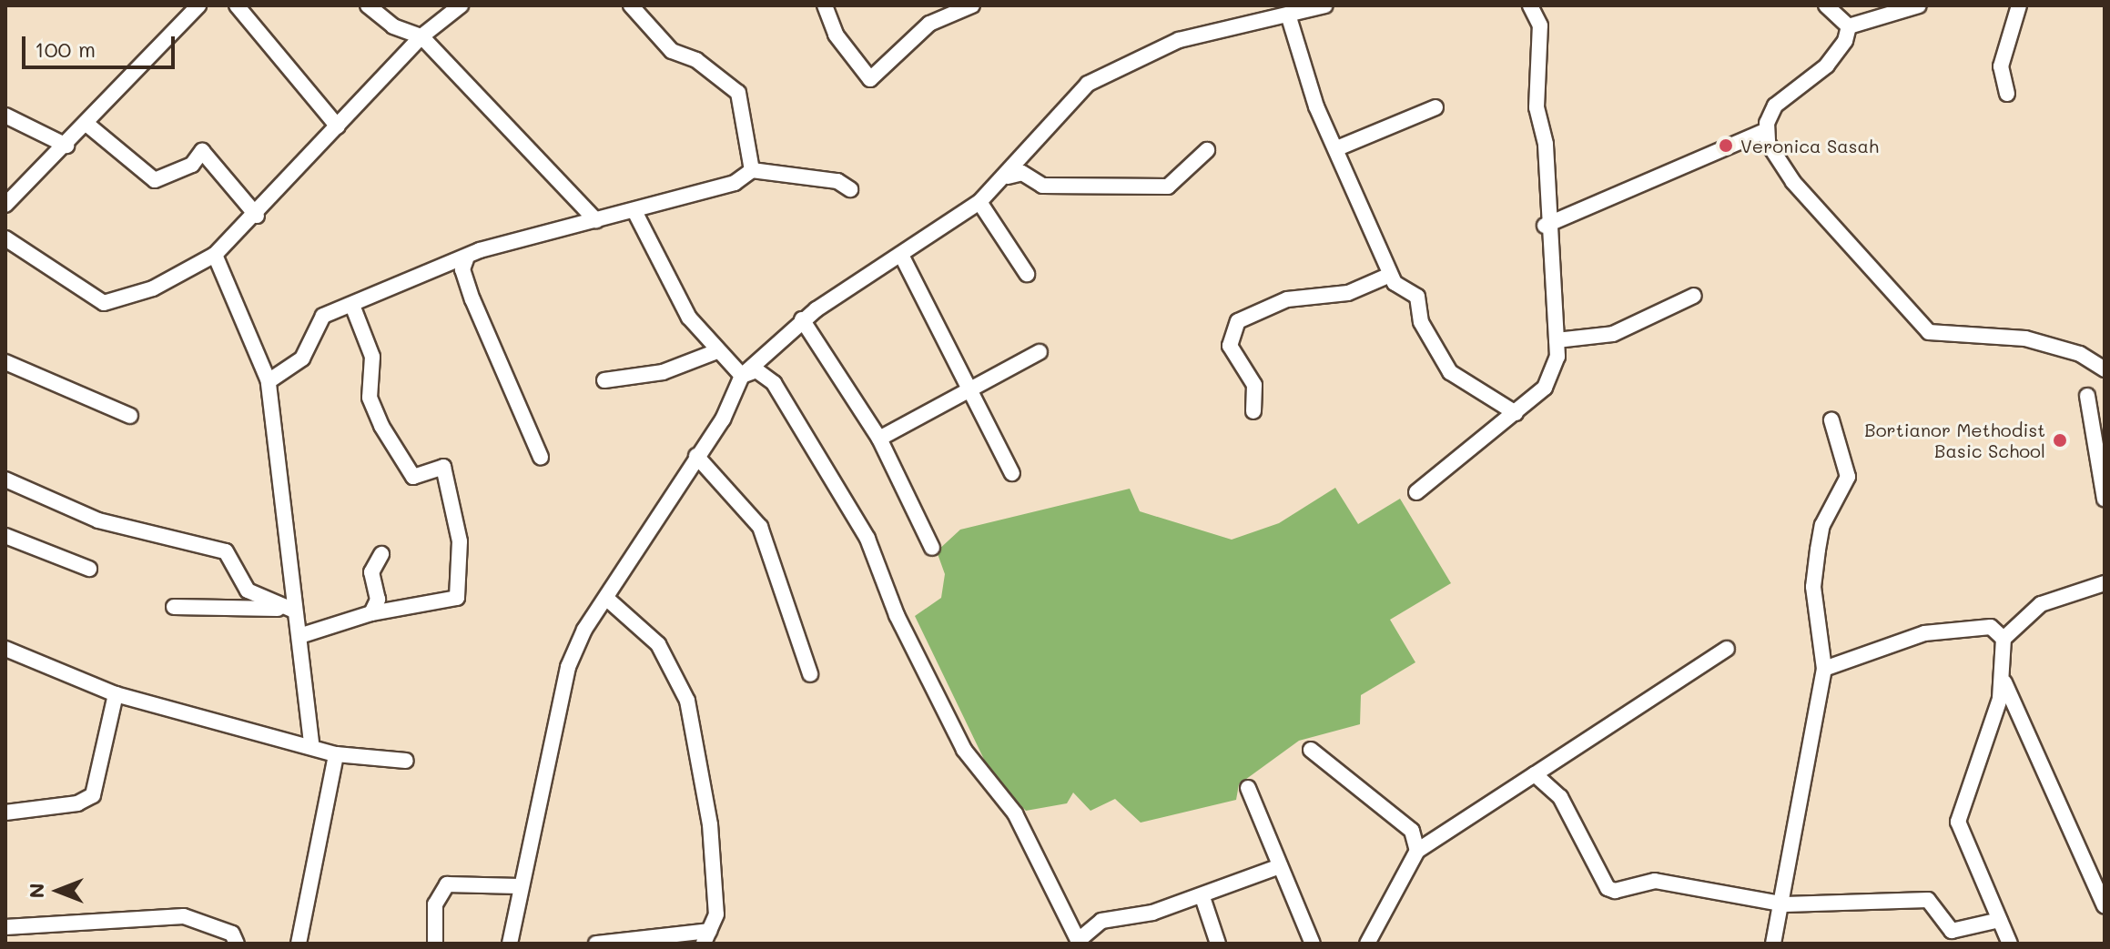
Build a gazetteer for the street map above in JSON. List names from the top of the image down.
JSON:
{
  "places": ["Veronica Sasah", "Bortianor Methodist Basic School"],
  "scale_bar": "100 m",
  "north": "left"
}
